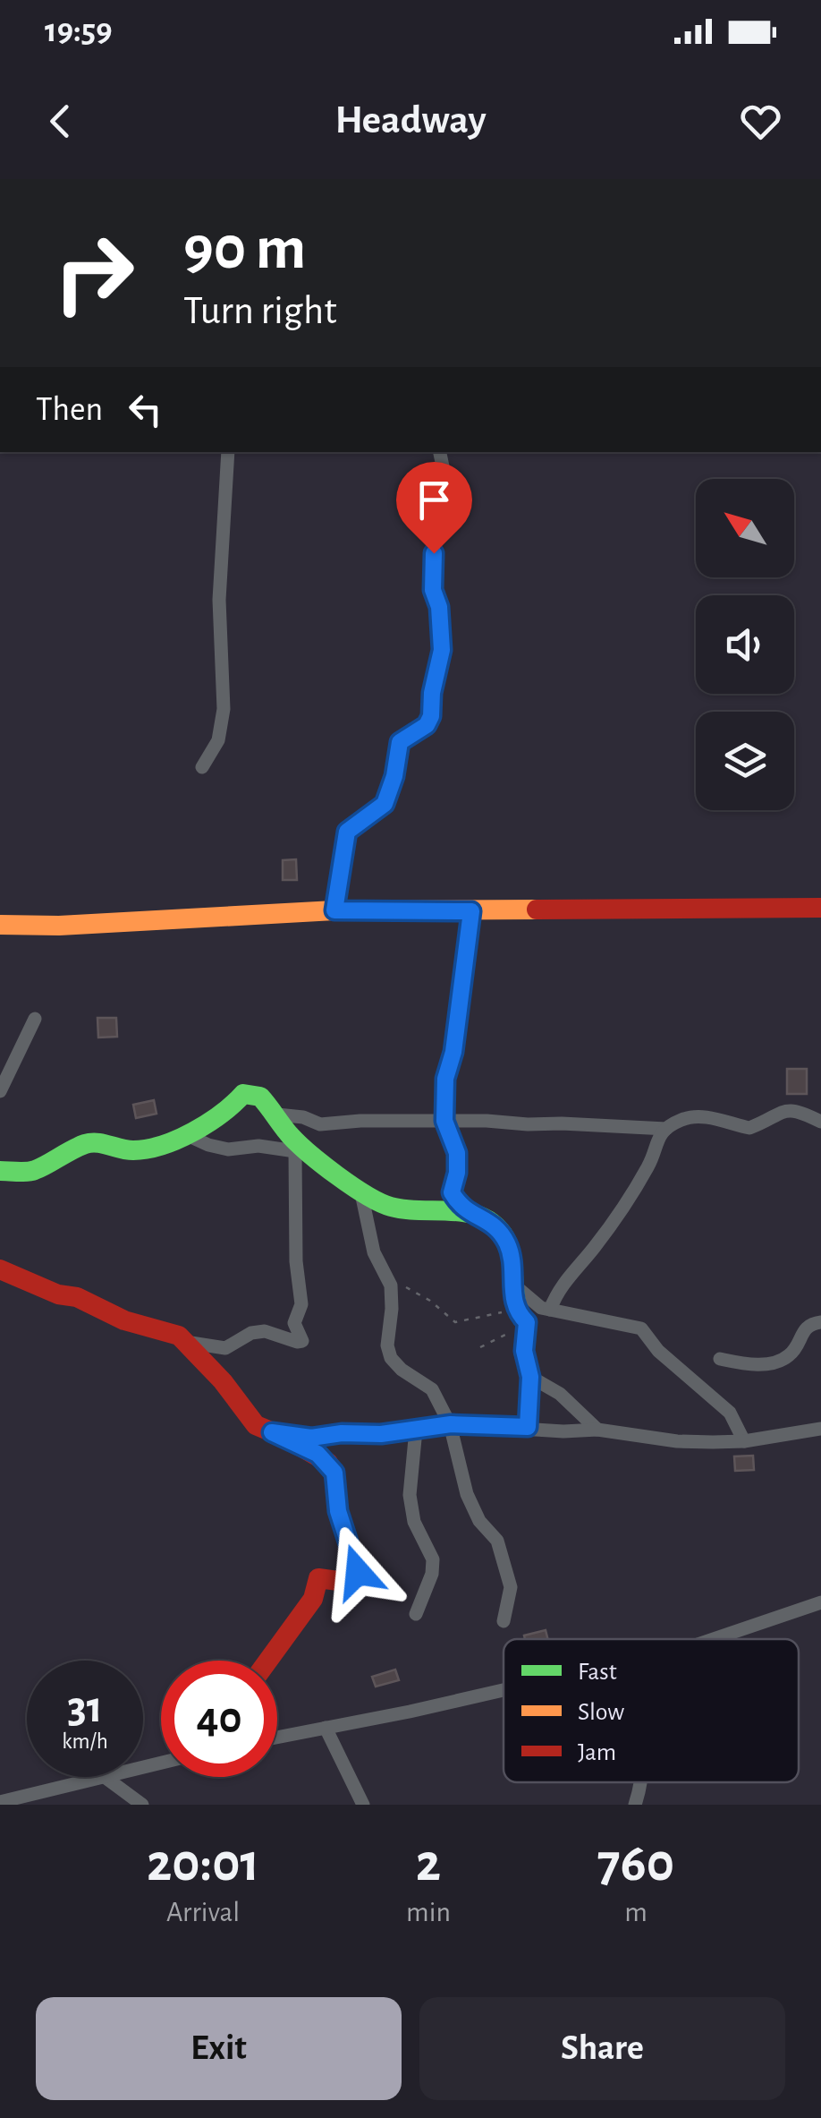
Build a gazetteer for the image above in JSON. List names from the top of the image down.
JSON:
{
  "legend": ["Fast", "Slow", "Jam"],
  "north": "top left",
  "page": {
    "status": "19:59",
    "header": "Headway",
    "turn": ["90 m", "Turn right"],
    "then": "Then",
    "speed": "31 km/h",
    "limit": "40",
    "eta": [
      "20:01",
      "Arrival",
      "2",
      "min",
      "760",
      "m"
    ],
    "buttons": ["Exit", "Share"]
  }
}
